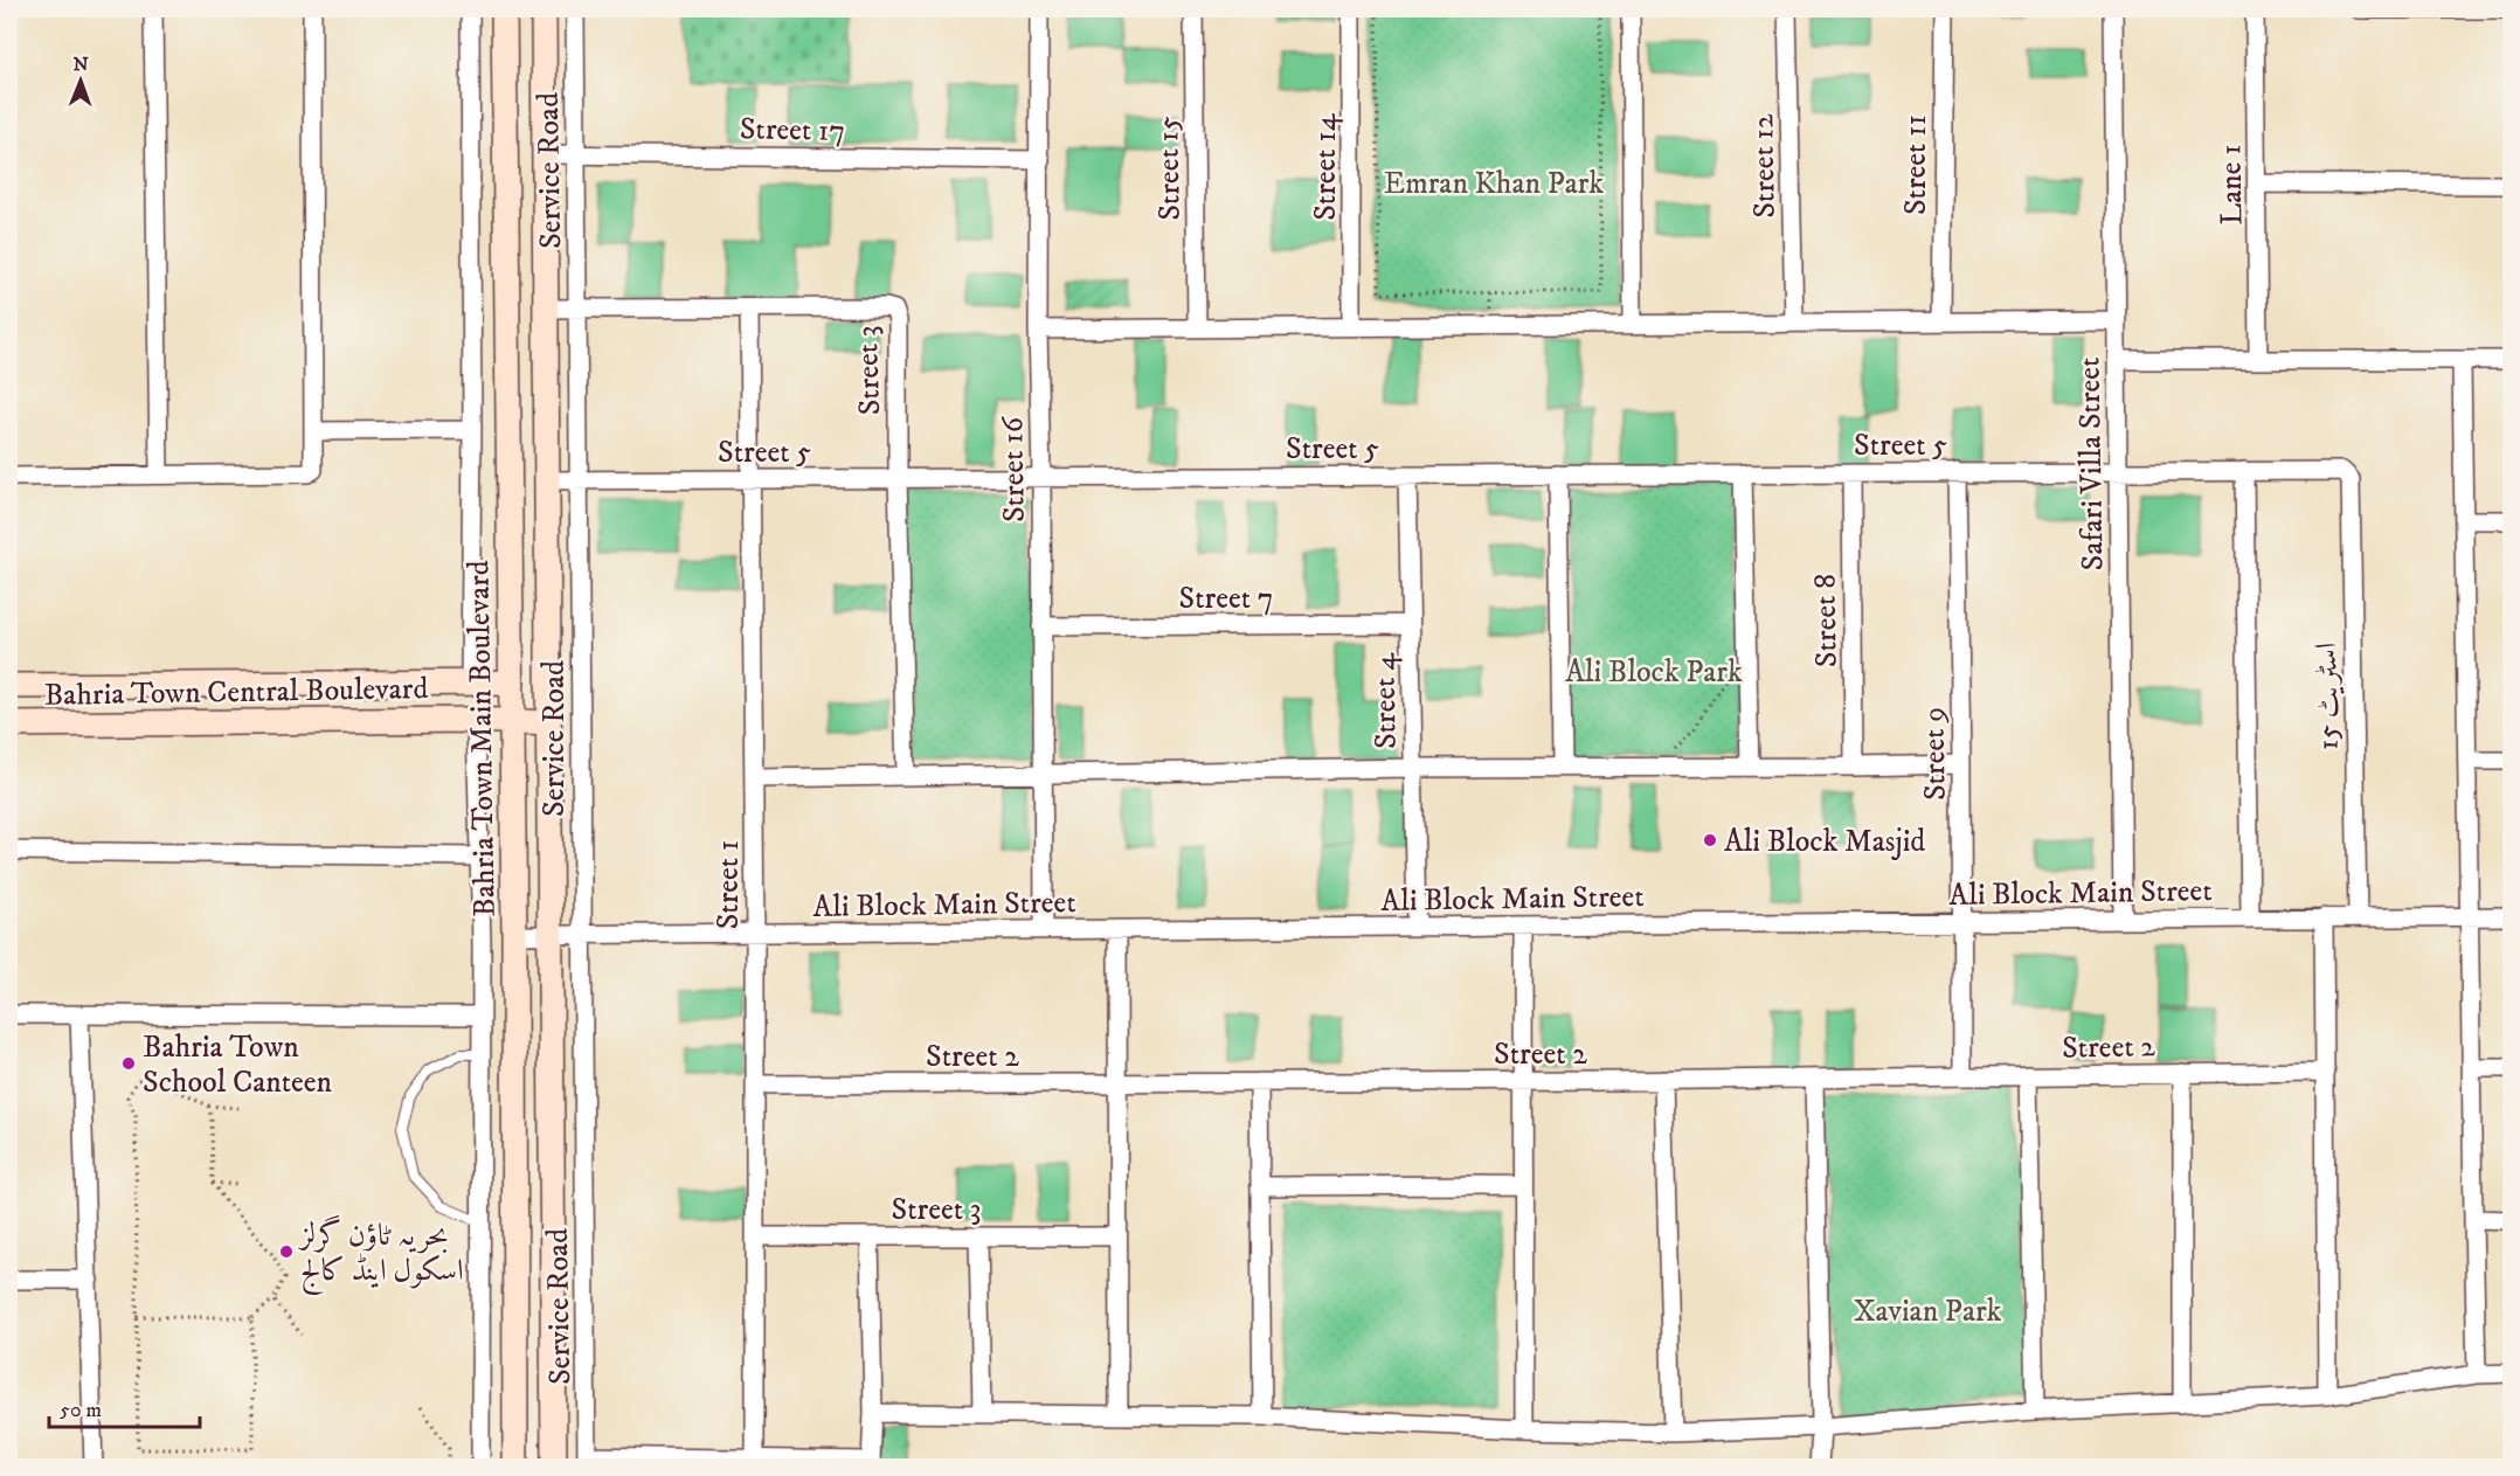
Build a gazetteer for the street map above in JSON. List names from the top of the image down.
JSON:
{
  "streets": {
    "main road": ["Bahria Town Central Boulevard", "Bahria Town Main Boulevard"],
    "street": [
      "Street 17",
      "Street 11",
      "Street 12",
      "Street 14",
      "Street 15",
      "Service Road",
      "Lane 1",
      "Street 3",
      "Street 5",
      "Safari Villa Street",
      "Street 16",
      "Street 7",
      "Street 8",
      "اسٹریٹ 15",
      "Street 4",
      "Street 9",
      "Street 1",
      "Ali Block Main Street",
      "Street 2"
    ]
  },
  "crossings": [
    ["Street 17", "Service Road"],
    ["Street 17", "Street 16"],
    ["Service Road", "Street 3"],
    ["Service Road", "Street 5"],
    ["Service Road", "Ali Block Main Street"],
    ["Street 3", "Street 5"],
    ["Street 3", "Street 1"],
    ["Street 5", "Safari Villa Street"],
    ["Street 5", "Street 16"],
    ["Street 5", "Street 8"],
    ["Street 5", "اسٹریٹ 15"],
    ["Street 5", "Street 4"],
    ["Street 5", "Street 9"],
    ["Street 5", "Street 1"],
    ["Safari Villa Street", "Ali Block Main Street"],
    ["Street 16", "Street 7"],
    ["Street 16", "Ali Block Main Street"],
    ["Street 7", "Street 4"],
    ["Bahria Town Central Boulevard", "Bahria Town Main Boulevard"],
    ["اسٹریٹ 15", "Ali Block Main Street"],
    ["Street 4", "Ali Block Main Street"],
    ["Bahria Town Main Boulevard", "Ali Block Main Street"],
    ["Street 9", "Ali Block Main Street"],
    ["Street 9", "Street 2"],
    ["Street 1", "Ali Block Main Street"],
    ["Street 1", "Street 2"]
  ],
  "parks": ["Emran Khan Park", "Ali Block Park", "Xavian Park"],
  "places": ["Ali Block Masjid", "Bahria Town School Canteen", "بحریہ ٹاؤن گرلز اسکول اینڈ کالج"],
  "scale_bar": "50 m",
  "north": "top"
}
